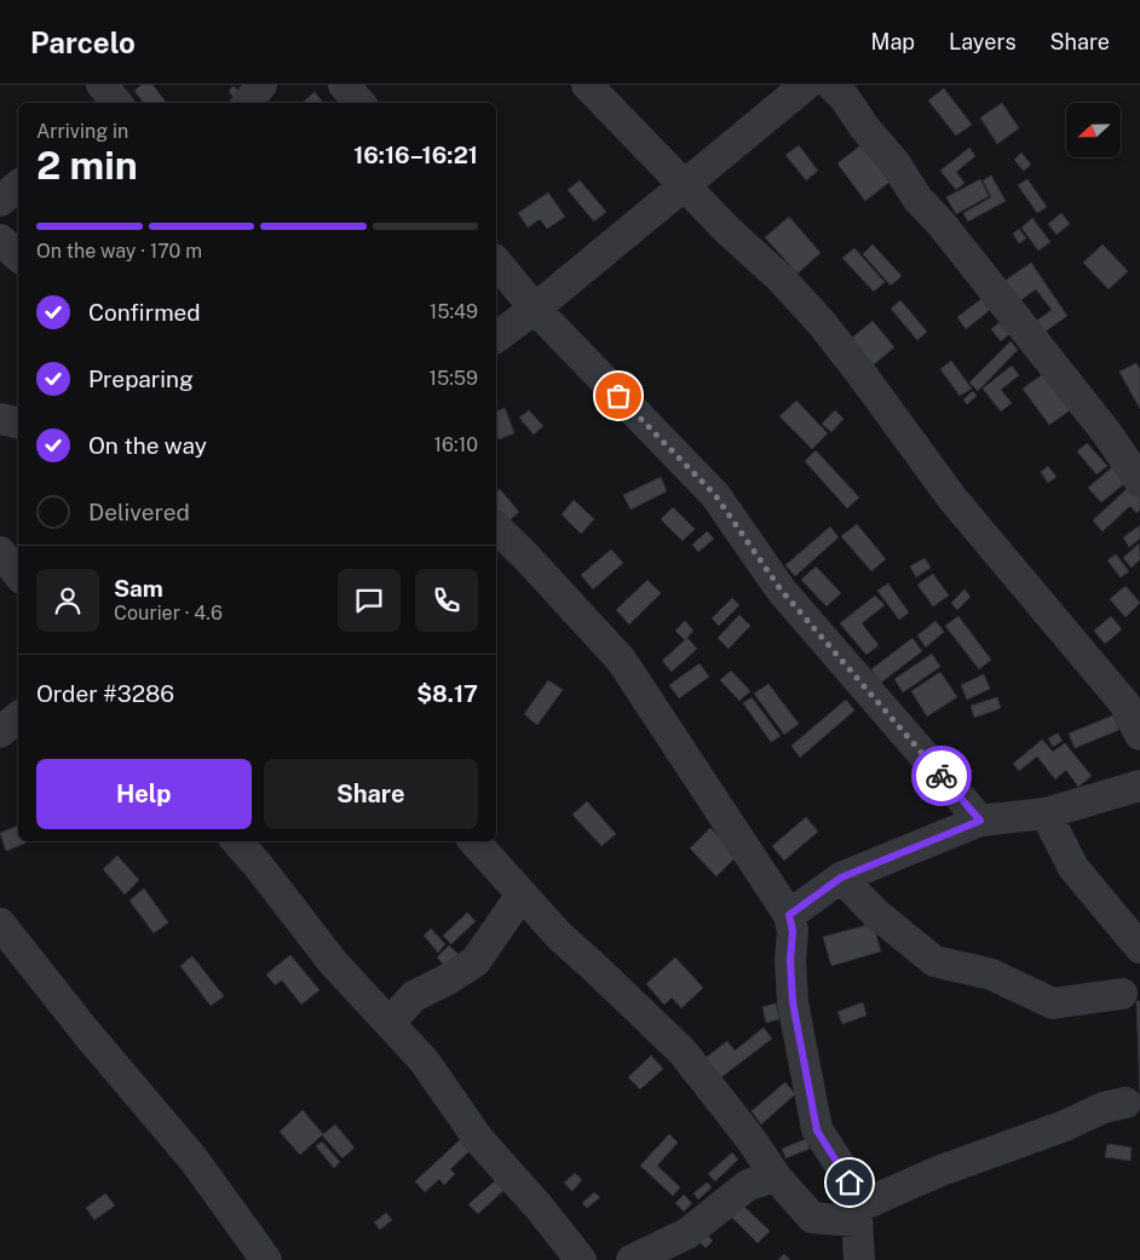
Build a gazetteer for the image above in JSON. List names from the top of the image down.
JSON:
{
  "north": "left",
  "page": {
    "header": "Parcelo",
    "nav": ["Map", "Layers", "Share"],
    "heading": ["2 min", "Arriving in", "16:16–16:21"],
    "panel": [
      "Sam",
      "Courier · 4.6",
      "Order #3286",
      "$8.17"
    ],
    "bar": "On the way · 170 m",
    "list": [
      ["Confirmed", "15:49"],
      ["Preparing", "15:59"],
      ["On the way", "16:10"],
      "Delivered"
    ],
    "buttons": ["Help", "Share"]
  }
}
